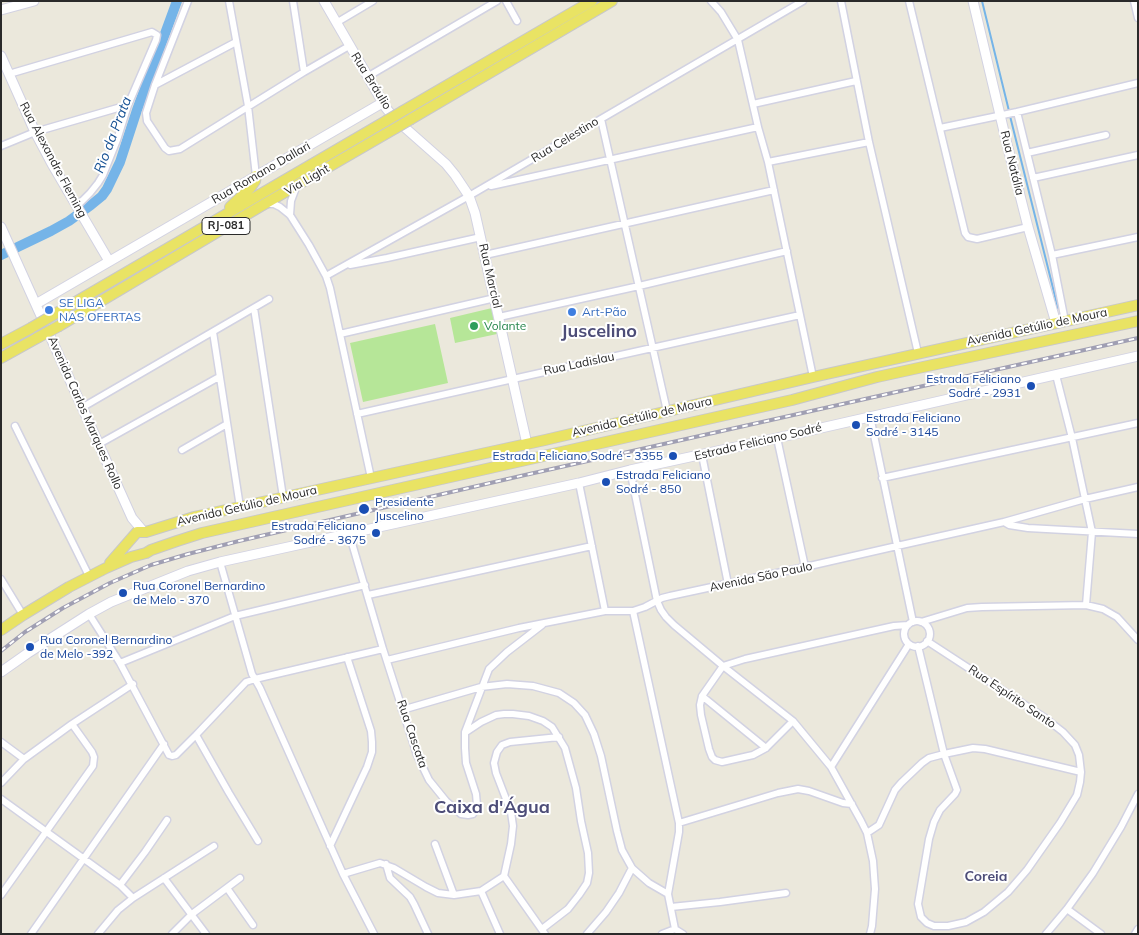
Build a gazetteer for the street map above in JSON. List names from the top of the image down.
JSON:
{
  "streets": {
    "main road": [
      "Rua Bráulio",
      "Rua Alexandre Fleming",
      "Rua Natália",
      "Rua Romano Dallari",
      "Via Light",
      "RJ-081",
      "Rua Marcial",
      "Avenida Getúlio de Moura",
      "Avenida Carlos Marques Rollo",
      "Estrada Feliciano Sodré"
    ],
    "street": [
      "Rua Celestino",
      "Rua Ladislau",
      "Avenida São Paulo",
      "Rua Espírito Santo",
      "Rua Cascata"
    ]
  },
  "crossings": [
    ["Rua Bráulio", "Rua Celestino"],
    ["Rua Bráulio", "Rua Romano Dallari"],
    ["Rua Bráulio", "Rua Marcial"],
    ["Rua Celestino", "Rua Marcial"],
    ["Rua Alexandre Fleming", "Rua Romano Dallari"],
    ["Rua Natália", "Avenida Getúlio de Moura"],
    ["Rua Romano Dallari", "Avenida Carlos Marques Rollo"],
    ["Rua Marcial", "Avenida Getúlio de Moura"],
    ["Rua Marcial", "Rua Ladislau"],
    ["Avenida Getúlio de Moura", "Avenida Carlos Marques Rollo"],
    ["Estrada Feliciano Sodré", "Rua Cascata"],
    ["Avenida São Paulo", "Rua Cascata"]
  ],
  "districts": ["Juscelino", "Caixa d'Água", "Coreia"],
  "water": ["Rio da Prata"],
  "places": [
    "SE LIGA NAS OFERTAS",
    "Art-Pão",
    "Volante",
    "Estrada Feliciano Sodré - 2931",
    "Estrada Feliciano Sodré - 3145",
    "Estrada Feliciano Sodré - 3355",
    "Estrada Feliciano Sodré - 850",
    "Presidente Juscelino",
    "Estrada Feliciano Sodré - 3675",
    "Rua Coronel Bernardino de Melo - 370",
    "Rua Coronel Bernardino de Melo -392"
  ]
}
